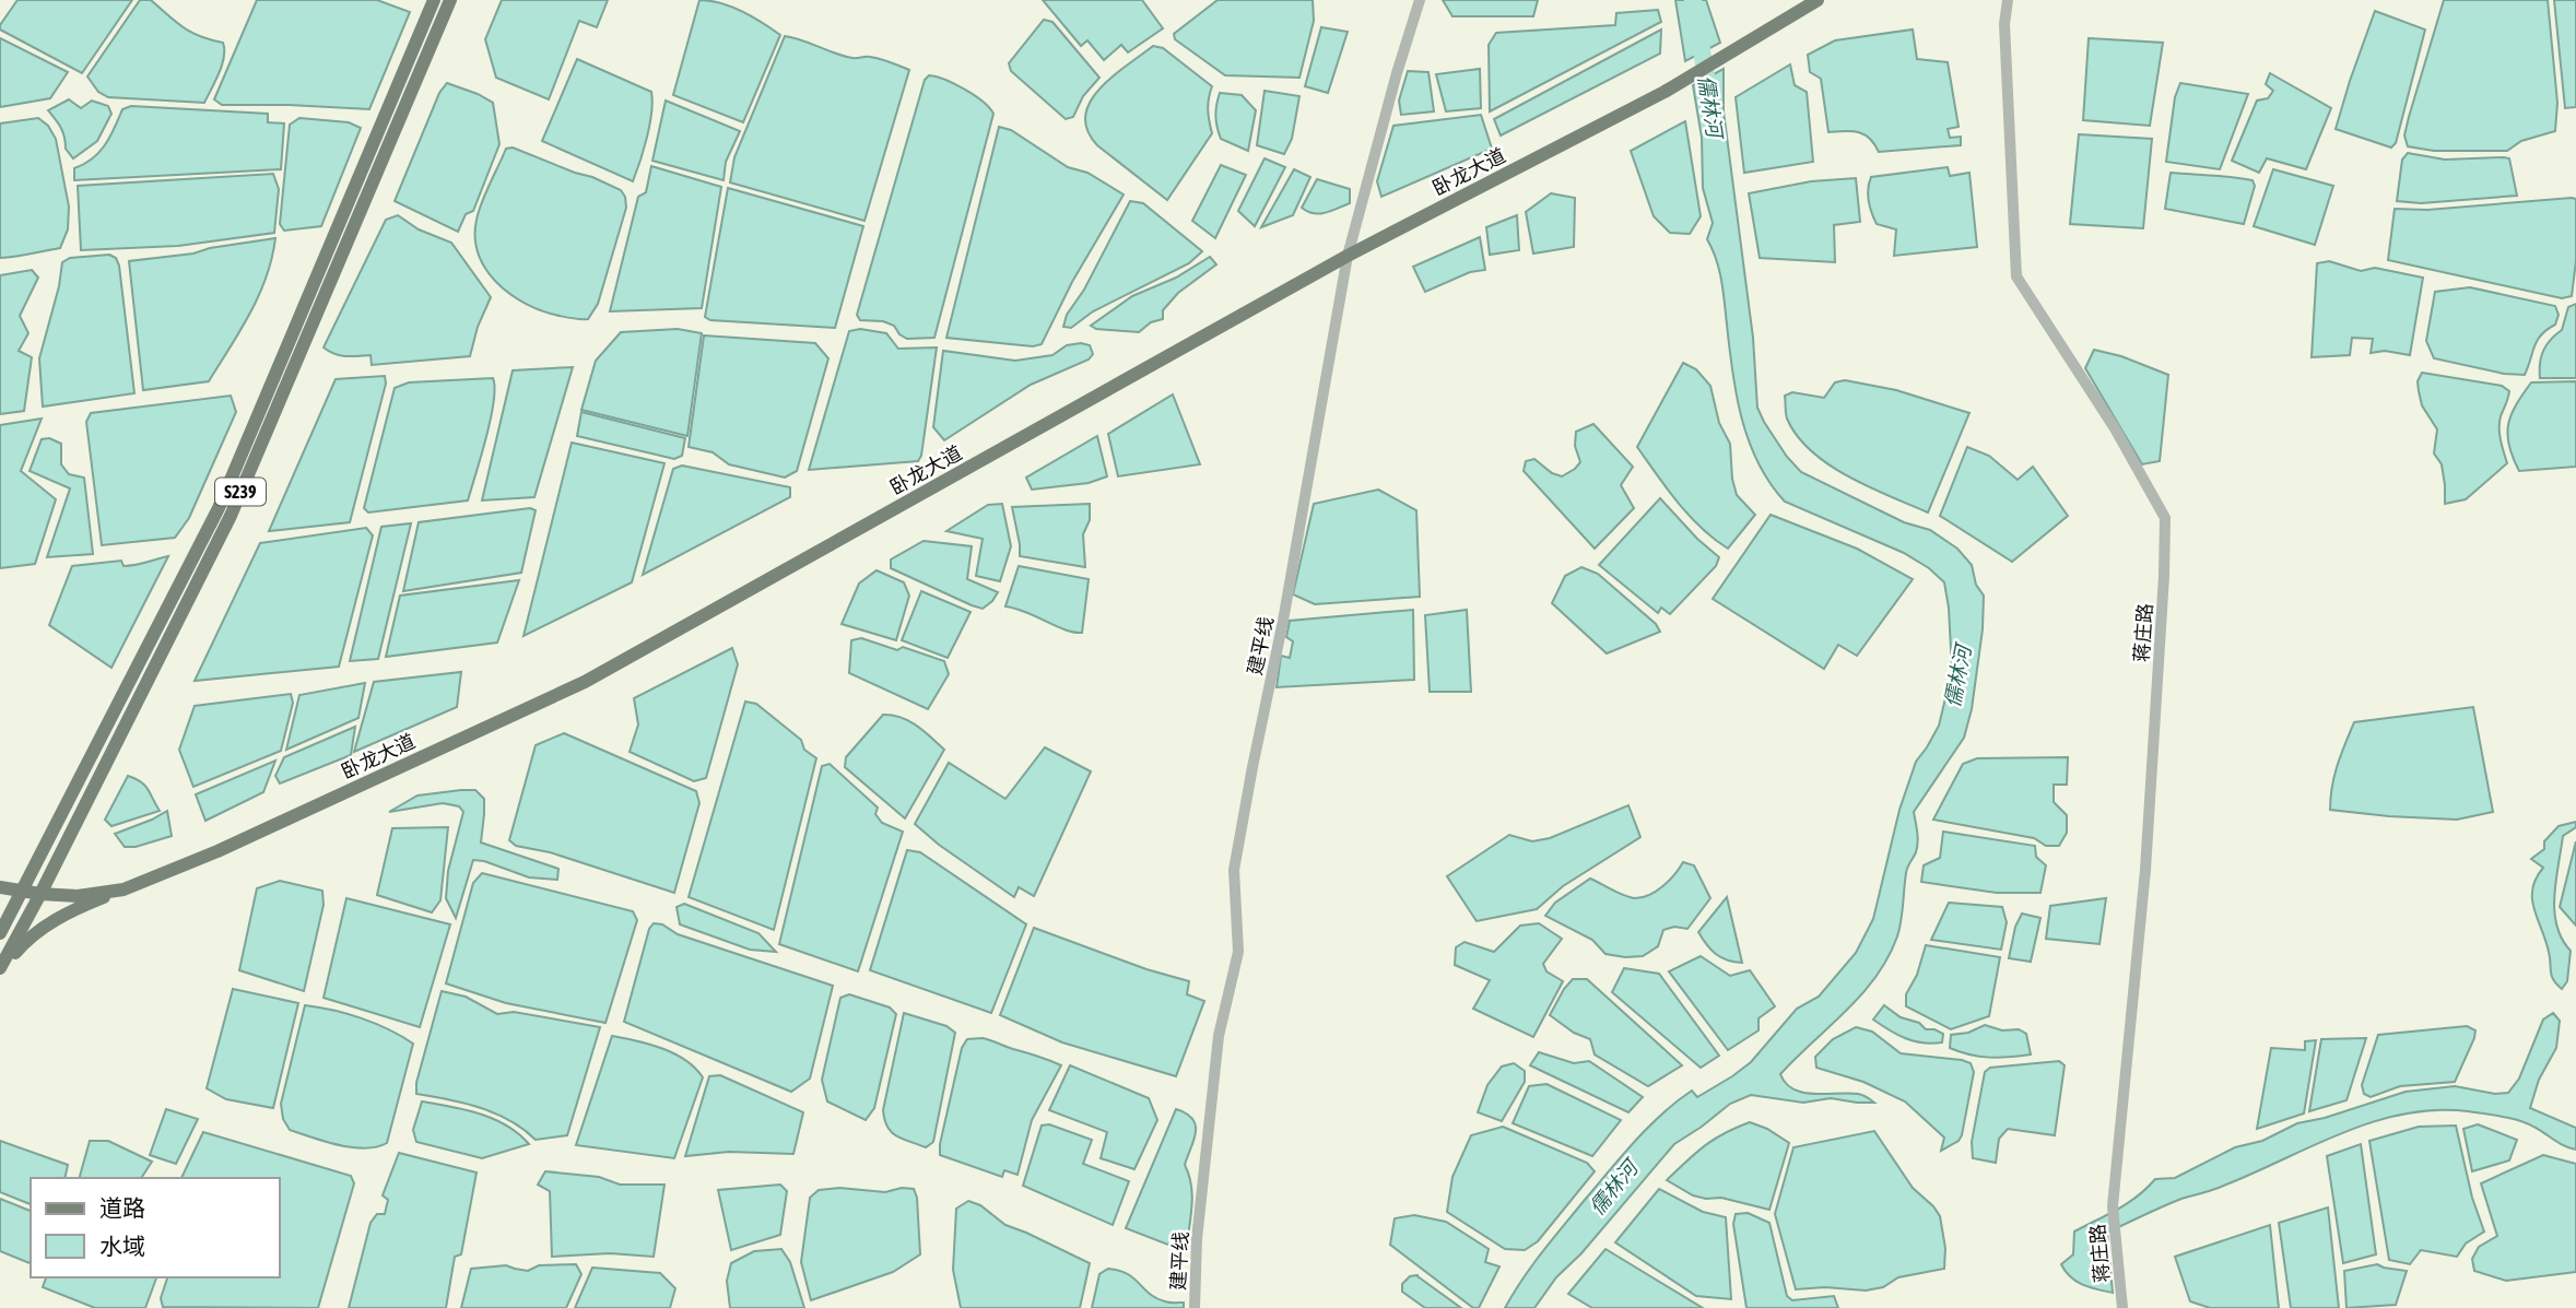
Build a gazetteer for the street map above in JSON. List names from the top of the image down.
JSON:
{
  "streets": {
    "main road": ["卧龙大道", "S239"],
    "street": ["蒋庄路", "建平线"]
  },
  "crossings": [
    ["卧龙大道", "S239"],
    ["卧龙大道", "建平线"]
  ],
  "water": ["儒林河"],
  "legend": ["道路", "水域"]
}
